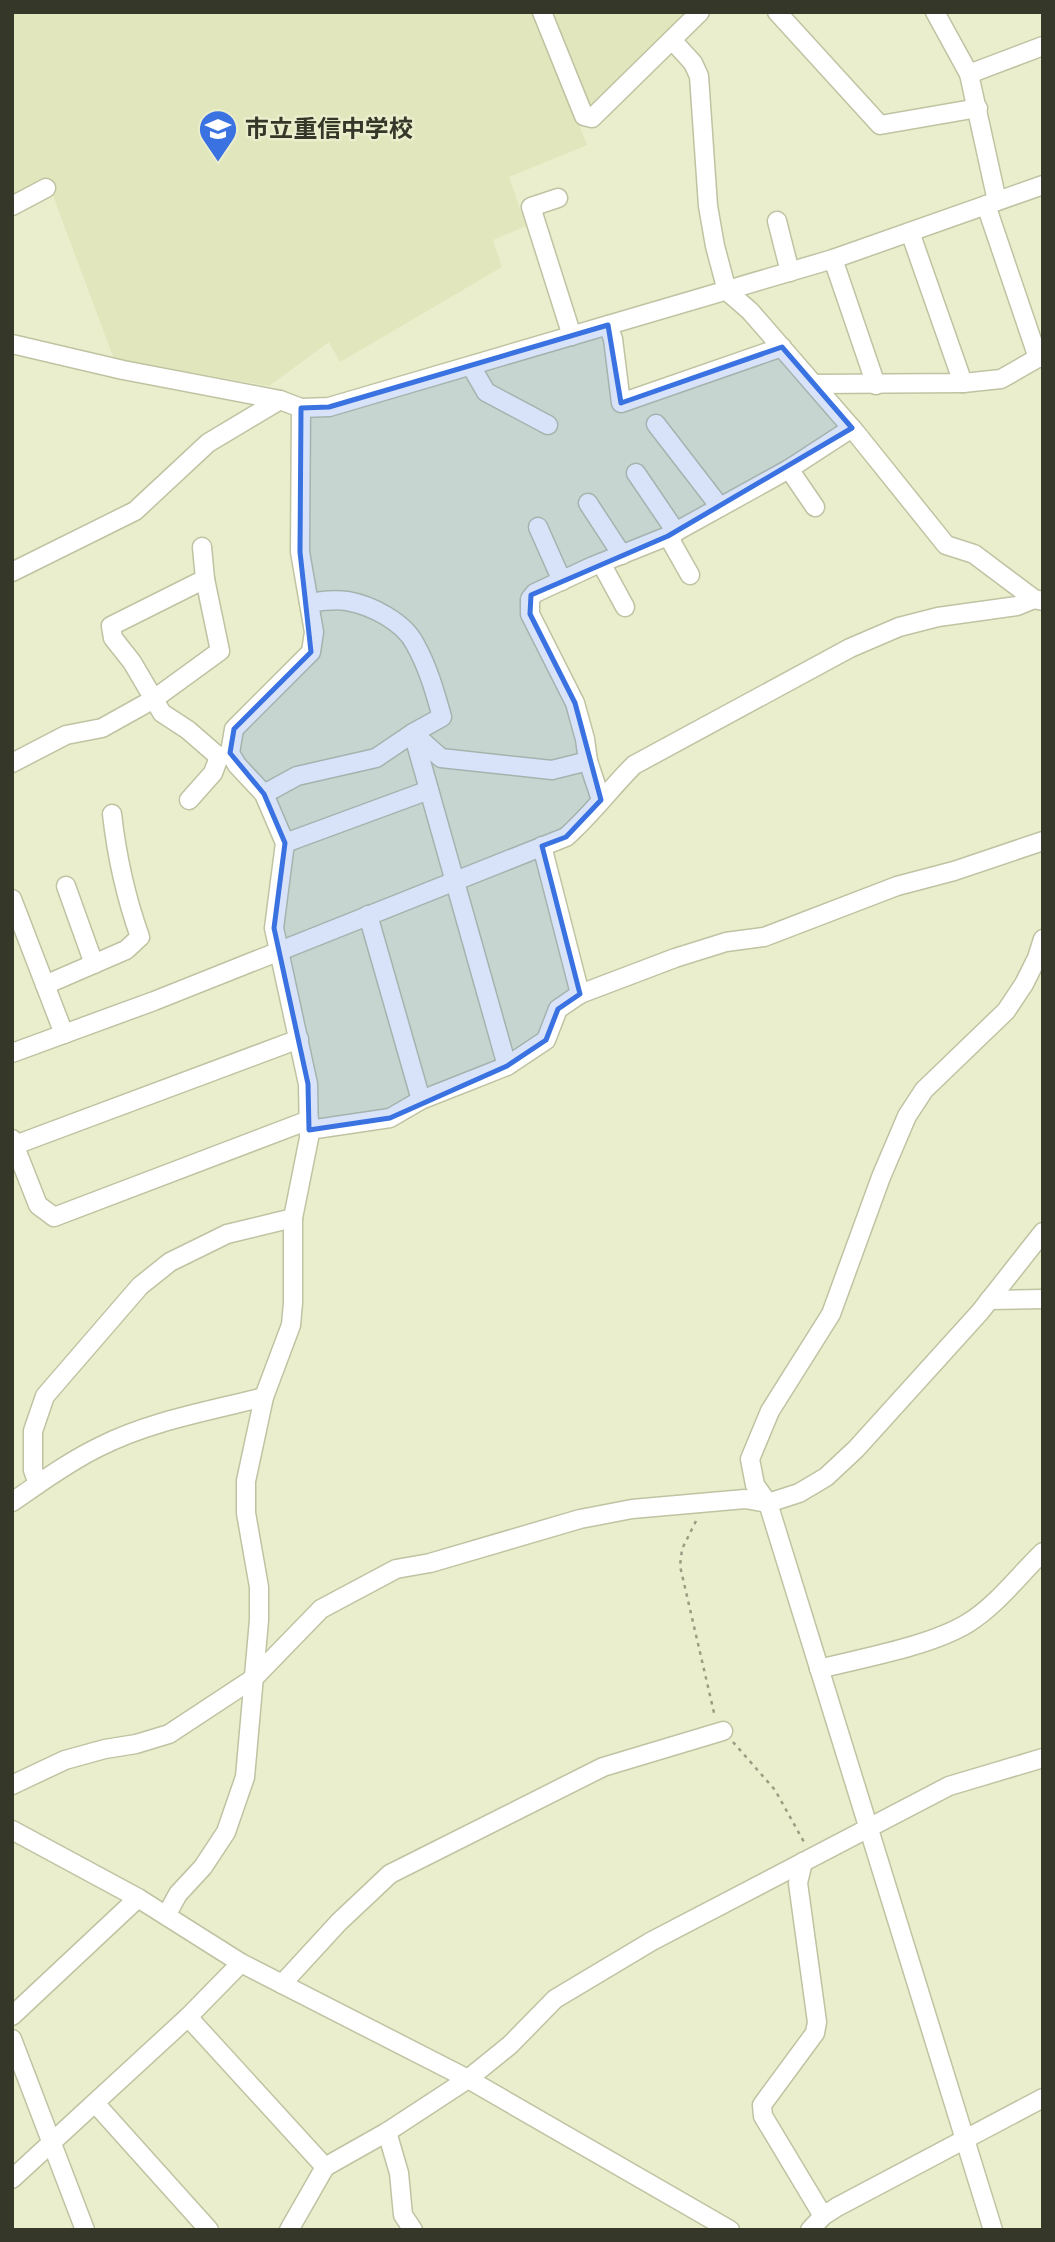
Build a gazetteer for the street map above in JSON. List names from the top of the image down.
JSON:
{
  "places": {
    "school or university": ["市立重信中学校"]
  }
}
